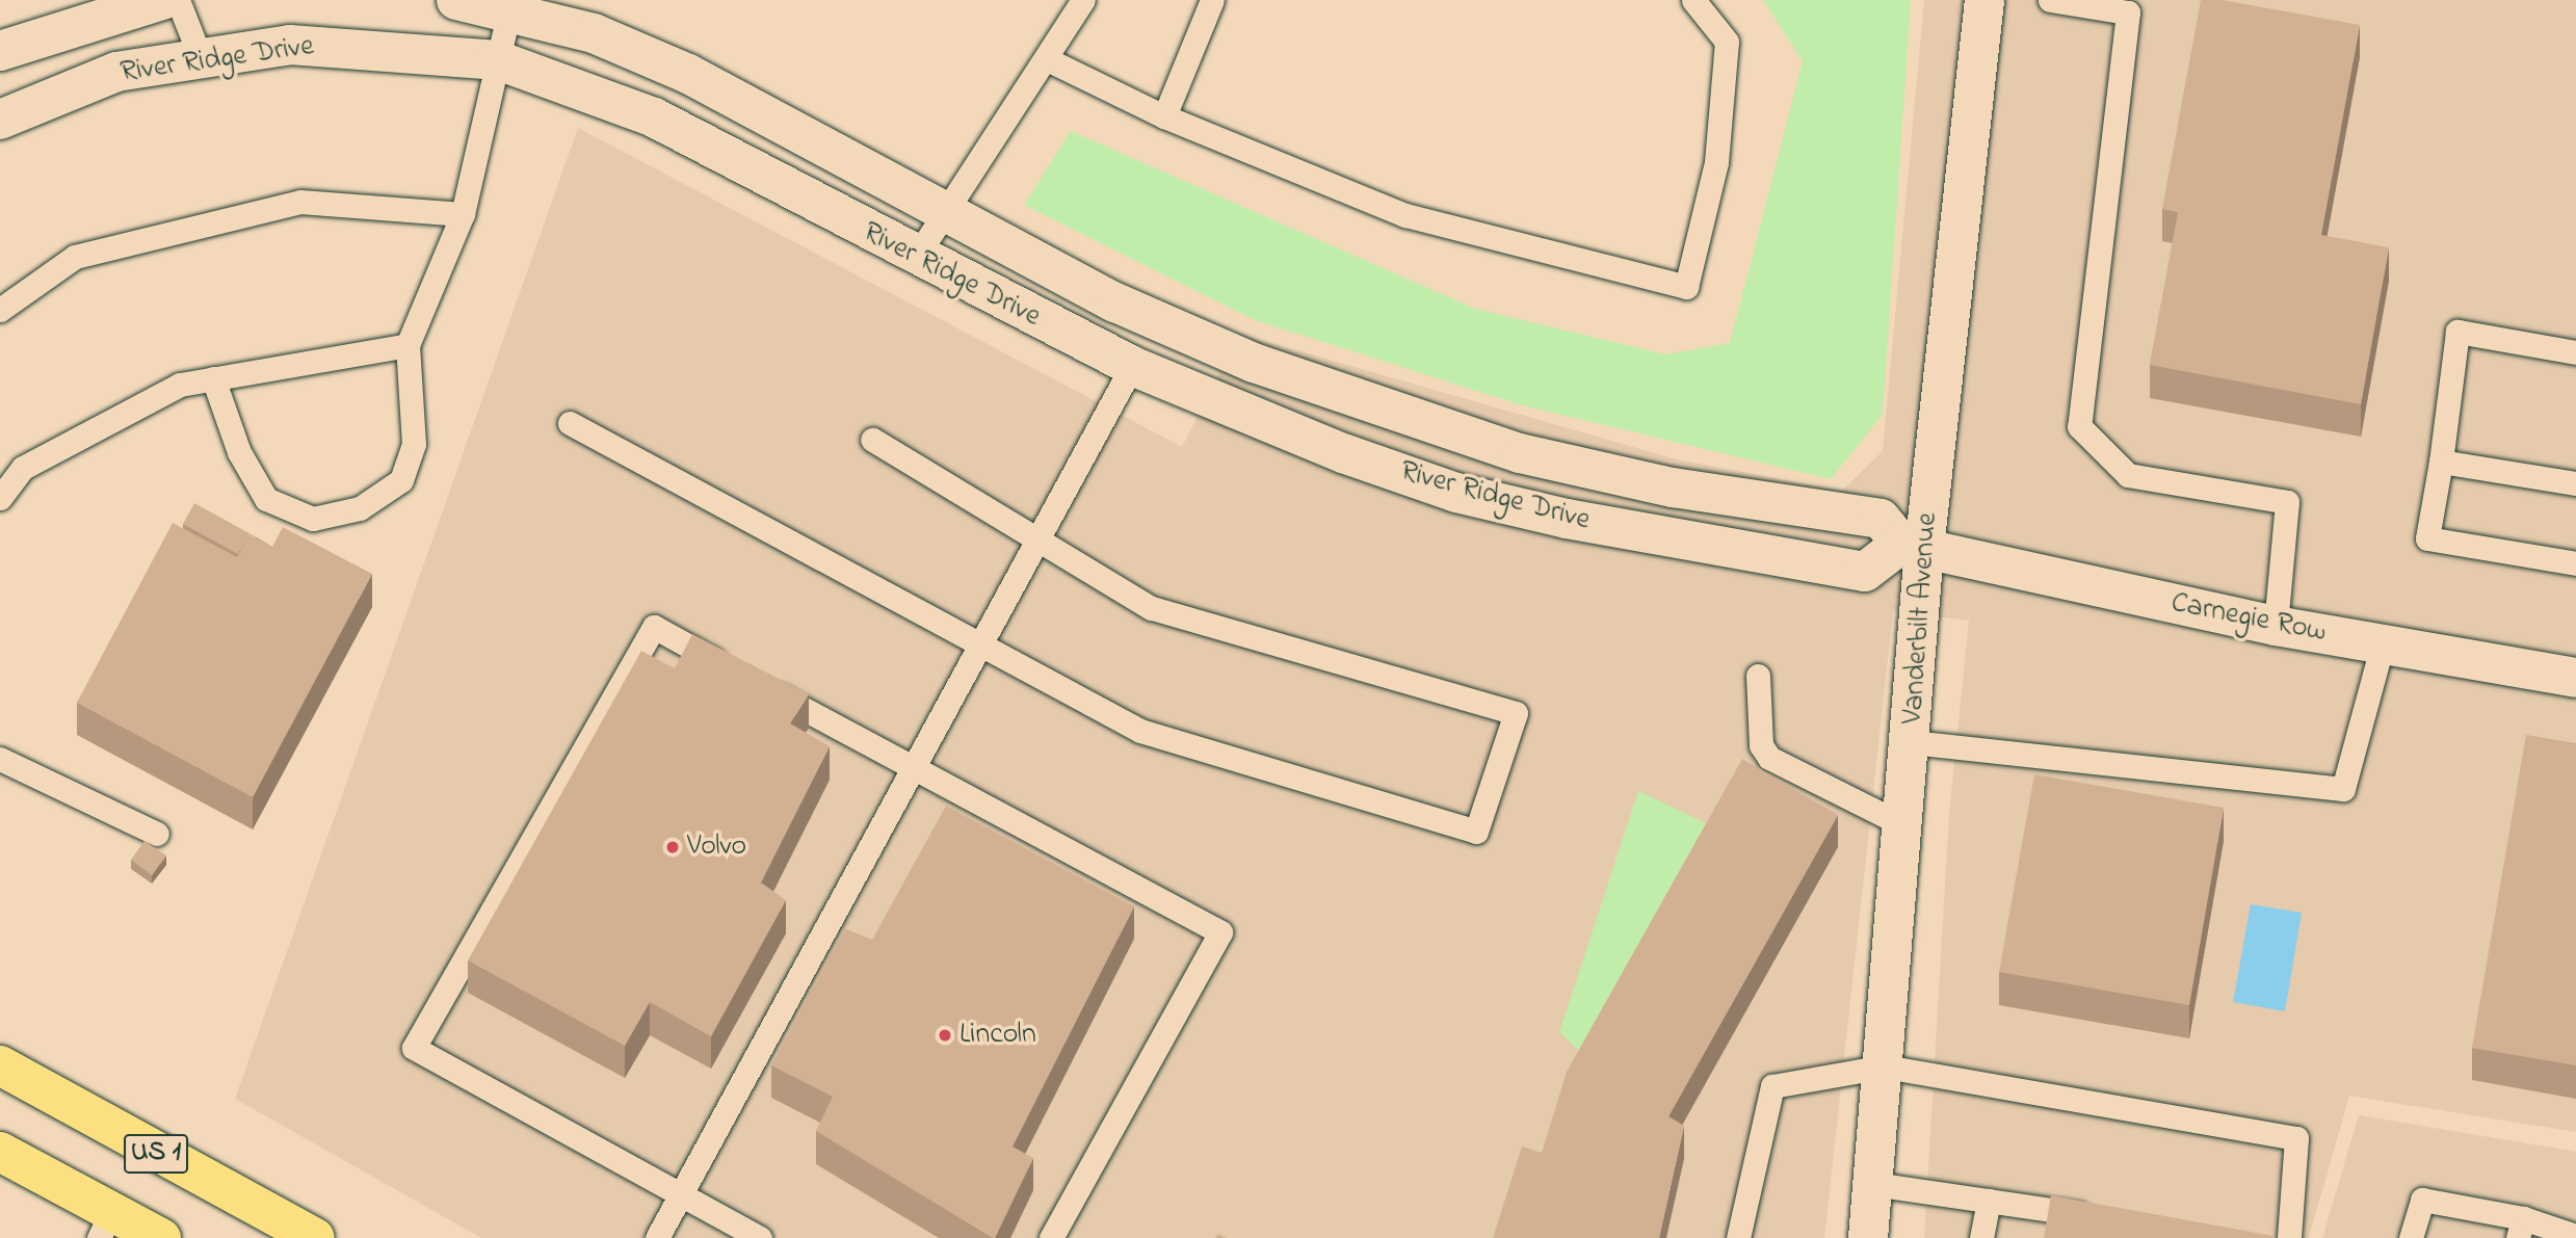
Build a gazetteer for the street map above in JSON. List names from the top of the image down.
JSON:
{
  "streets": {
    "main road": ["US 1"],
    "street": ["River Ridge Drive", "Vanderbilt Avenue", "Carnegie Row"]
  },
  "crossings": [
    ["River Ridge Drive", "Vanderbilt Avenue"],
    ["River Ridge Drive", "Carnegie Row"],
    ["Vanderbilt Avenue", "Carnegie Row"]
  ],
  "places": ["Volvo", "Lincoln"]
}
